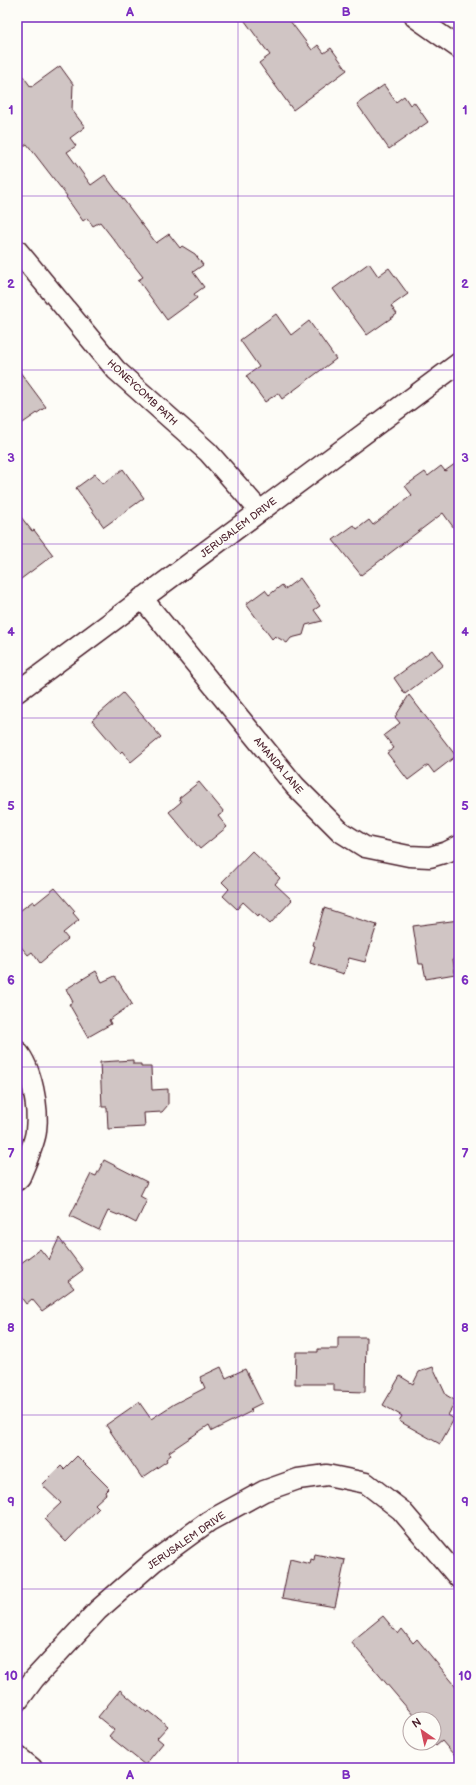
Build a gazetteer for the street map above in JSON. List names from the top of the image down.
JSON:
{
  "streets": {
    "street": ["HONEYCOMB PATH", "JERUSALEM DRIVE", "AMANDA LANE"]
  },
  "crossings": [
    ["HONEYCOMB PATH", "JERUSALEM DRIVE"],
    ["JERUSALEM DRIVE", "AMANDA LANE"]
  ],
  "north": "top left",
  "grid": {
    "columns": ["A", "B"],
    "rows": [
      "1",
      "2",
      "3",
      "4",
      "5",
      "6",
      "7",
      "8",
      "9",
      "10"
    ]
  }
}
